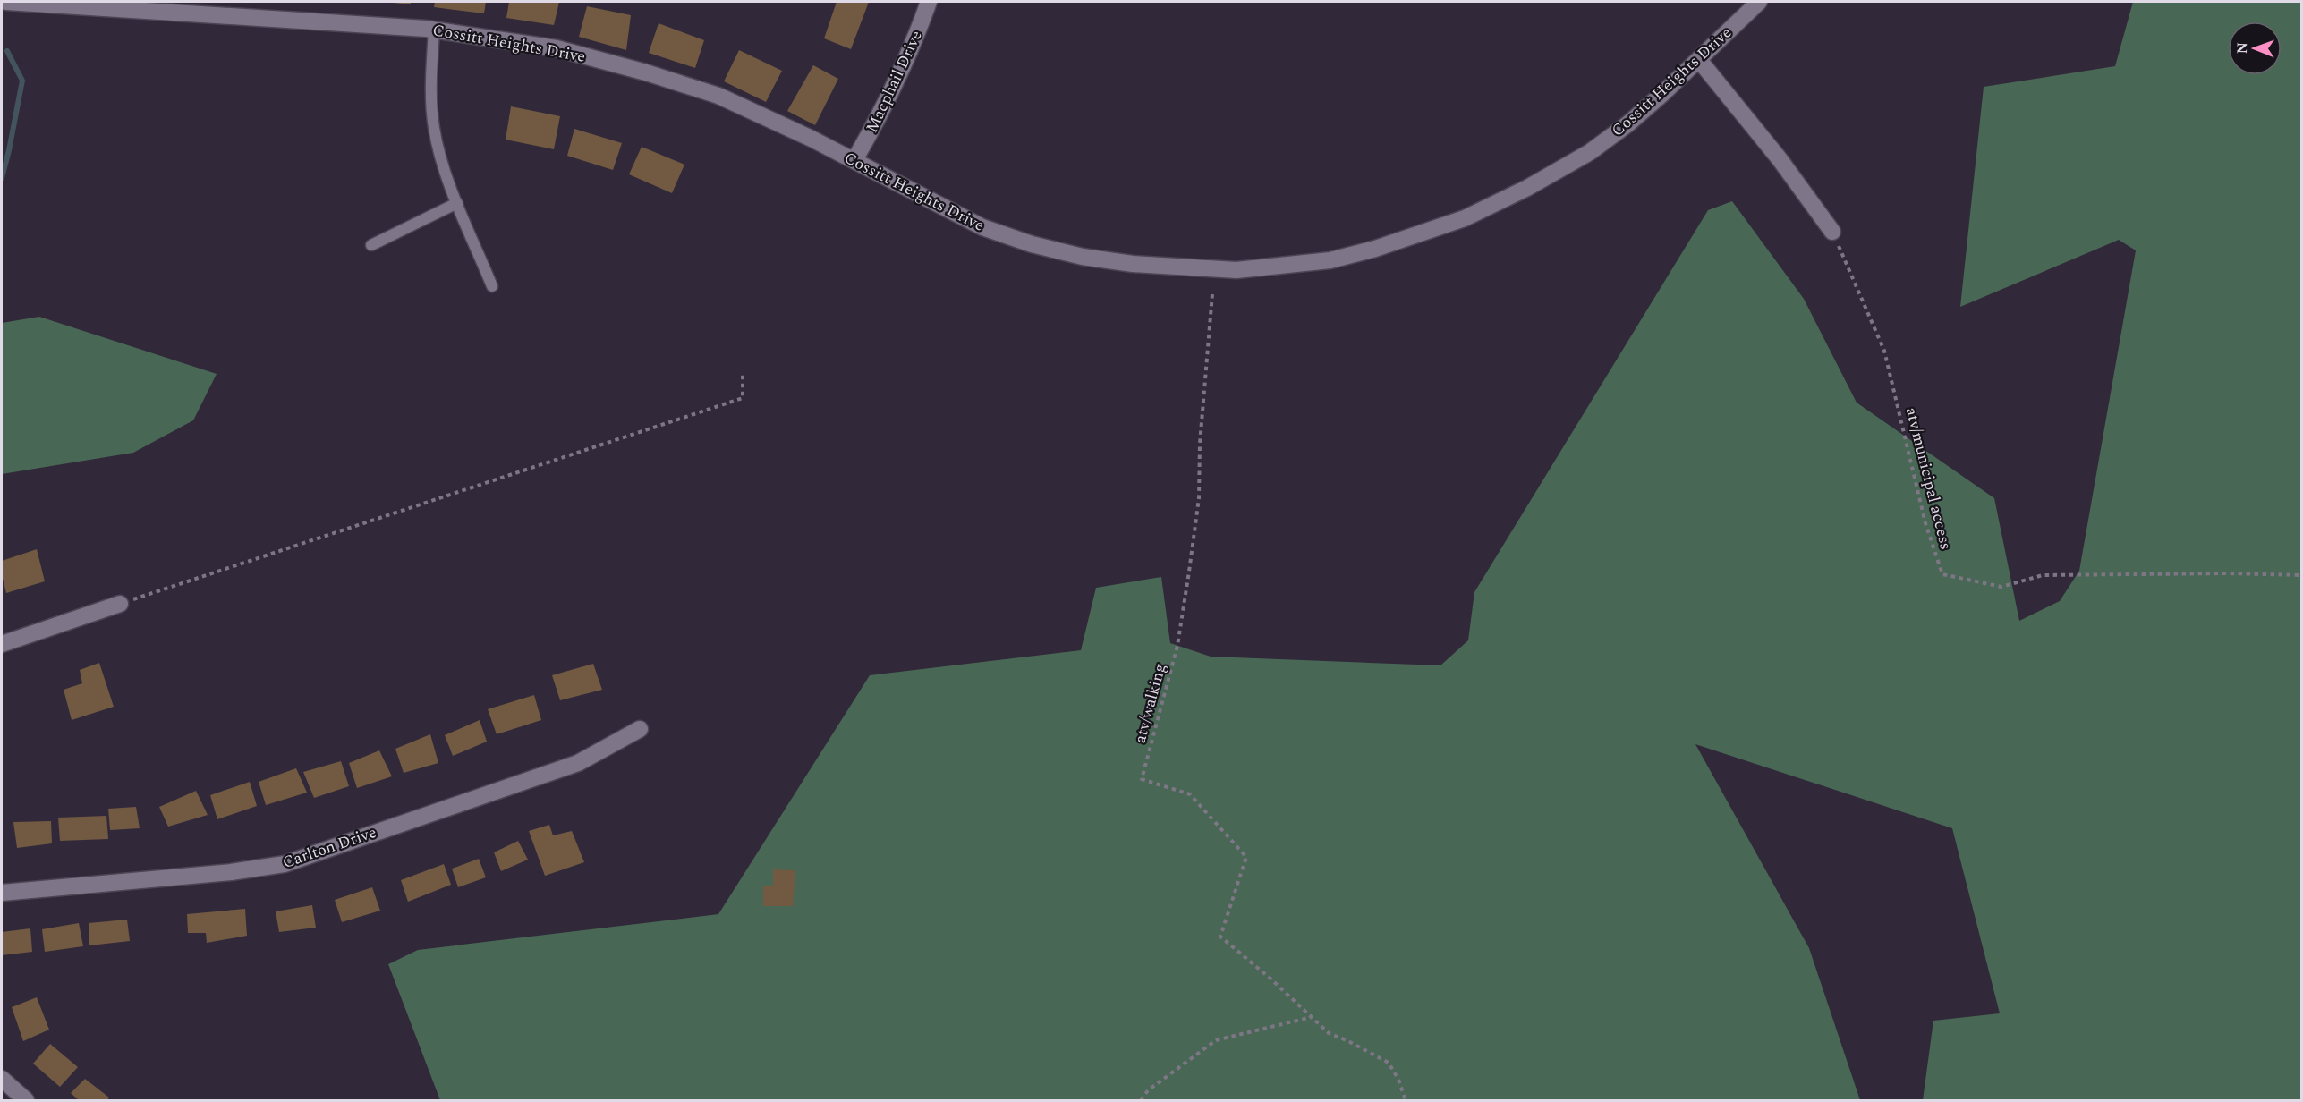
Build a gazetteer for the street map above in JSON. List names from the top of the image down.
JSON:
{
  "streets": {
    "street": ["Cossitt Heights Drive", "Macphail Drive", "Carlton Drive"],
    "path": ["atv/municipal access", "atv/walking"]
  },
  "crossings": [
    ["Cossitt Heights Drive", "Macphail Drive"]
  ],
  "north": "left"
}
